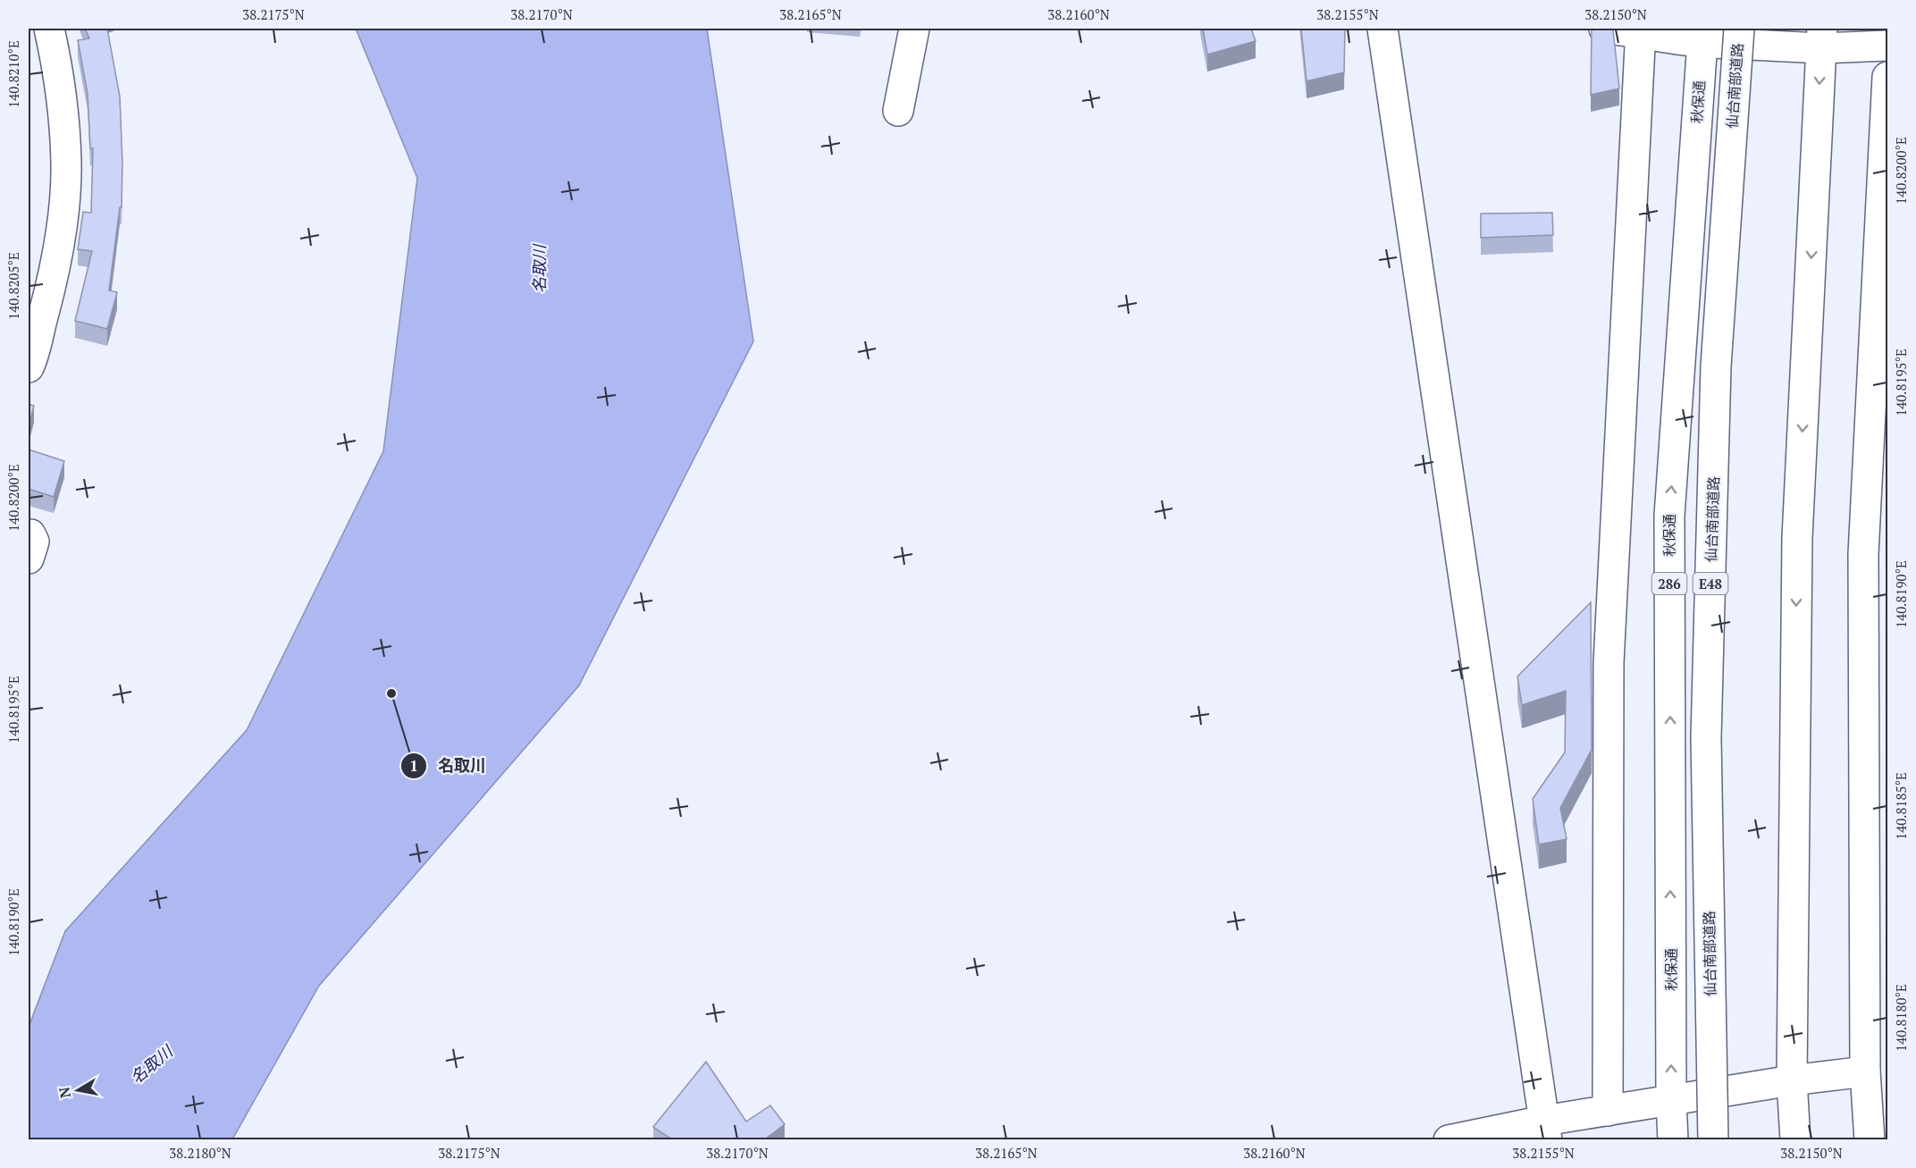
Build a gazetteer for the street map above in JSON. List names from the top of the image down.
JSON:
{
  "streets": {
    "main road": [
      "仙台南部道路",
      "秋保通",
      "286",
      "E48"
    ]
  },
  "water": ["名取川"],
  "places": ["名取川"],
  "north": "left",
  "coordinates": [
    "38.2175°N",
    "38.2170°N",
    "38.2165°N",
    "38.2160°N",
    "38.2155°N",
    "38.2150°N",
    "140.8210°E",
    "140.8200°E",
    "140.8205°E",
    "140.8195°E",
    "140.8190°E",
    "140.8185°E",
    "140.8180°E",
    "38.2180°N"
  ]
}
